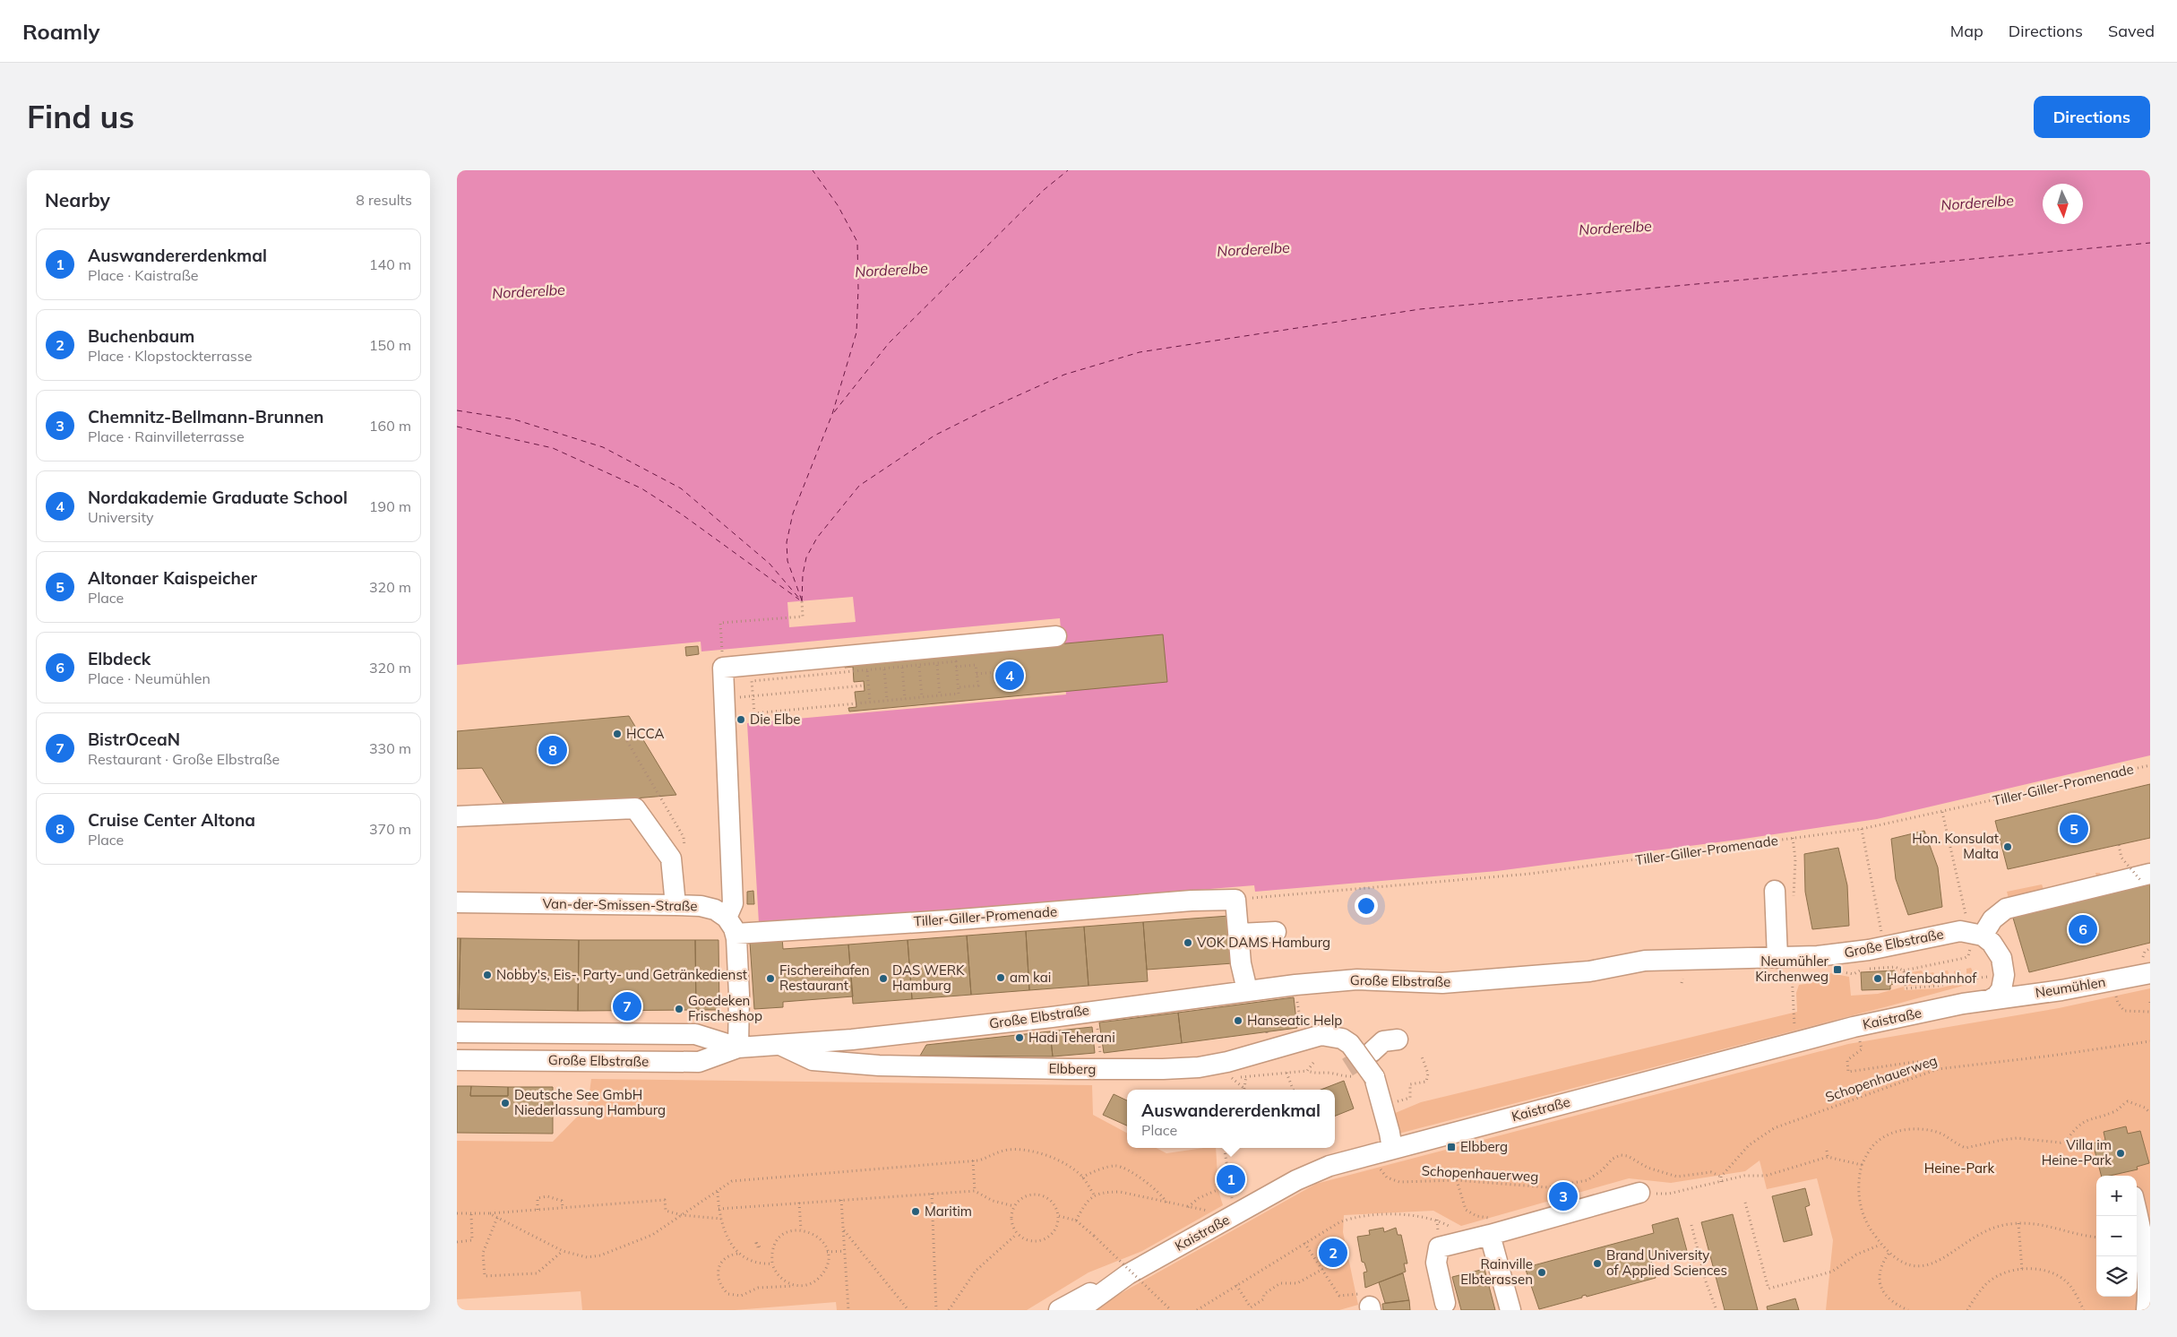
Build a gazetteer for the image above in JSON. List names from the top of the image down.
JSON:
{
  "streets": {
    "street": [
      "Tiller-Giller-Promenade",
      "Van-der-Smissen-Straße",
      "Große Elbstraße",
      "Neumühlen",
      "Kaistraße",
      "Elbberg"
    ],
    "path": ["Schopenhauerweg"]
  },
  "crossings": [
    ["Tiller-Giller-Promenade", "Van-der-Smissen-Straße"],
    ["Große Elbstraße", "Elbberg"],
    ["Neumühlen", "Kaistraße"],
    ["Kaistraße", "Elbberg"],
    ["Kaistraße", "Schopenhauerweg"]
  ],
  "water": ["Norderelbe"],
  "parks": ["Heine-Park"],
  "places": {
    "other": [
      "Die Elbe",
      "HCCA",
      "Hon. Konsulat Malta",
      "VOK DAMS Hamburg",
      "Nobby's, Eis-, Party- und Getränkedienst",
      "am kai",
      "Fischereihafen Restaurant",
      "DAS WERK Hamburg",
      "Hafenbahnhof",
      "Goedeken Frischeshop",
      "Hanseatic Help",
      "Hadi Teherani",
      "Deutsche See GmbH Niederlassung Hamburg",
      "Villa im Heine-Park",
      "Maritim",
      "Brand University of Applied Sciences",
      "Rainville Elbterassen"
    ],
    "transit": ["Neumühler Kirchenweg", "Elbberg"]
  },
  "north": "bottom",
  "page": {
    "header": "Roamly",
    "nav": ["Map", "Directions", "Saved"],
    "buttons": "Directions",
    "title": "Find us",
    "heading": ["Nearby", "8 results"],
    "list": [
      {
        "mark": "1",
        "name": "Auswandererdenkmal",
        "note": "Place · Kaistraße",
        "value": "140 m"
      },
      {
        "mark": "2",
        "name": "Buchenbaum",
        "note": "Place · Klopstockterrasse",
        "value": "150 m"
      },
      {
        "mark": "3",
        "name": "Chemnitz-Bellmann-Brunnen",
        "note": "Place · Rainvilleterrasse",
        "value": "160 m"
      },
      {
        "mark": "4",
        "name": "Nordakademie Graduate School",
        "note": "University",
        "value": "190 m"
      },
      {
        "mark": "5",
        "name": "Altonaer Kaispeicher",
        "note": "Place",
        "value": "320 m"
      },
      {
        "mark": "6",
        "name": "Elbdeck",
        "note": "Place · Neumühlen",
        "value": "320 m"
      },
      {
        "mark": "7",
        "name": "BistrOceaN",
        "note": "Restaurant · Große Elbstraße",
        "value": "330 m"
      },
      {
        "mark": "8",
        "name": "Cruise Center Altona",
        "note": "Place",
        "value": "370 m"
      }
    ],
    "pins": [
      "4",
      "8",
      "5",
      "6",
      "7",
      "1",
      "3",
      "2"
    ],
    "popup": ["Auswandererdenkmal", "Place"],
    "map_buttons": ["+", "−"]
  }
}
